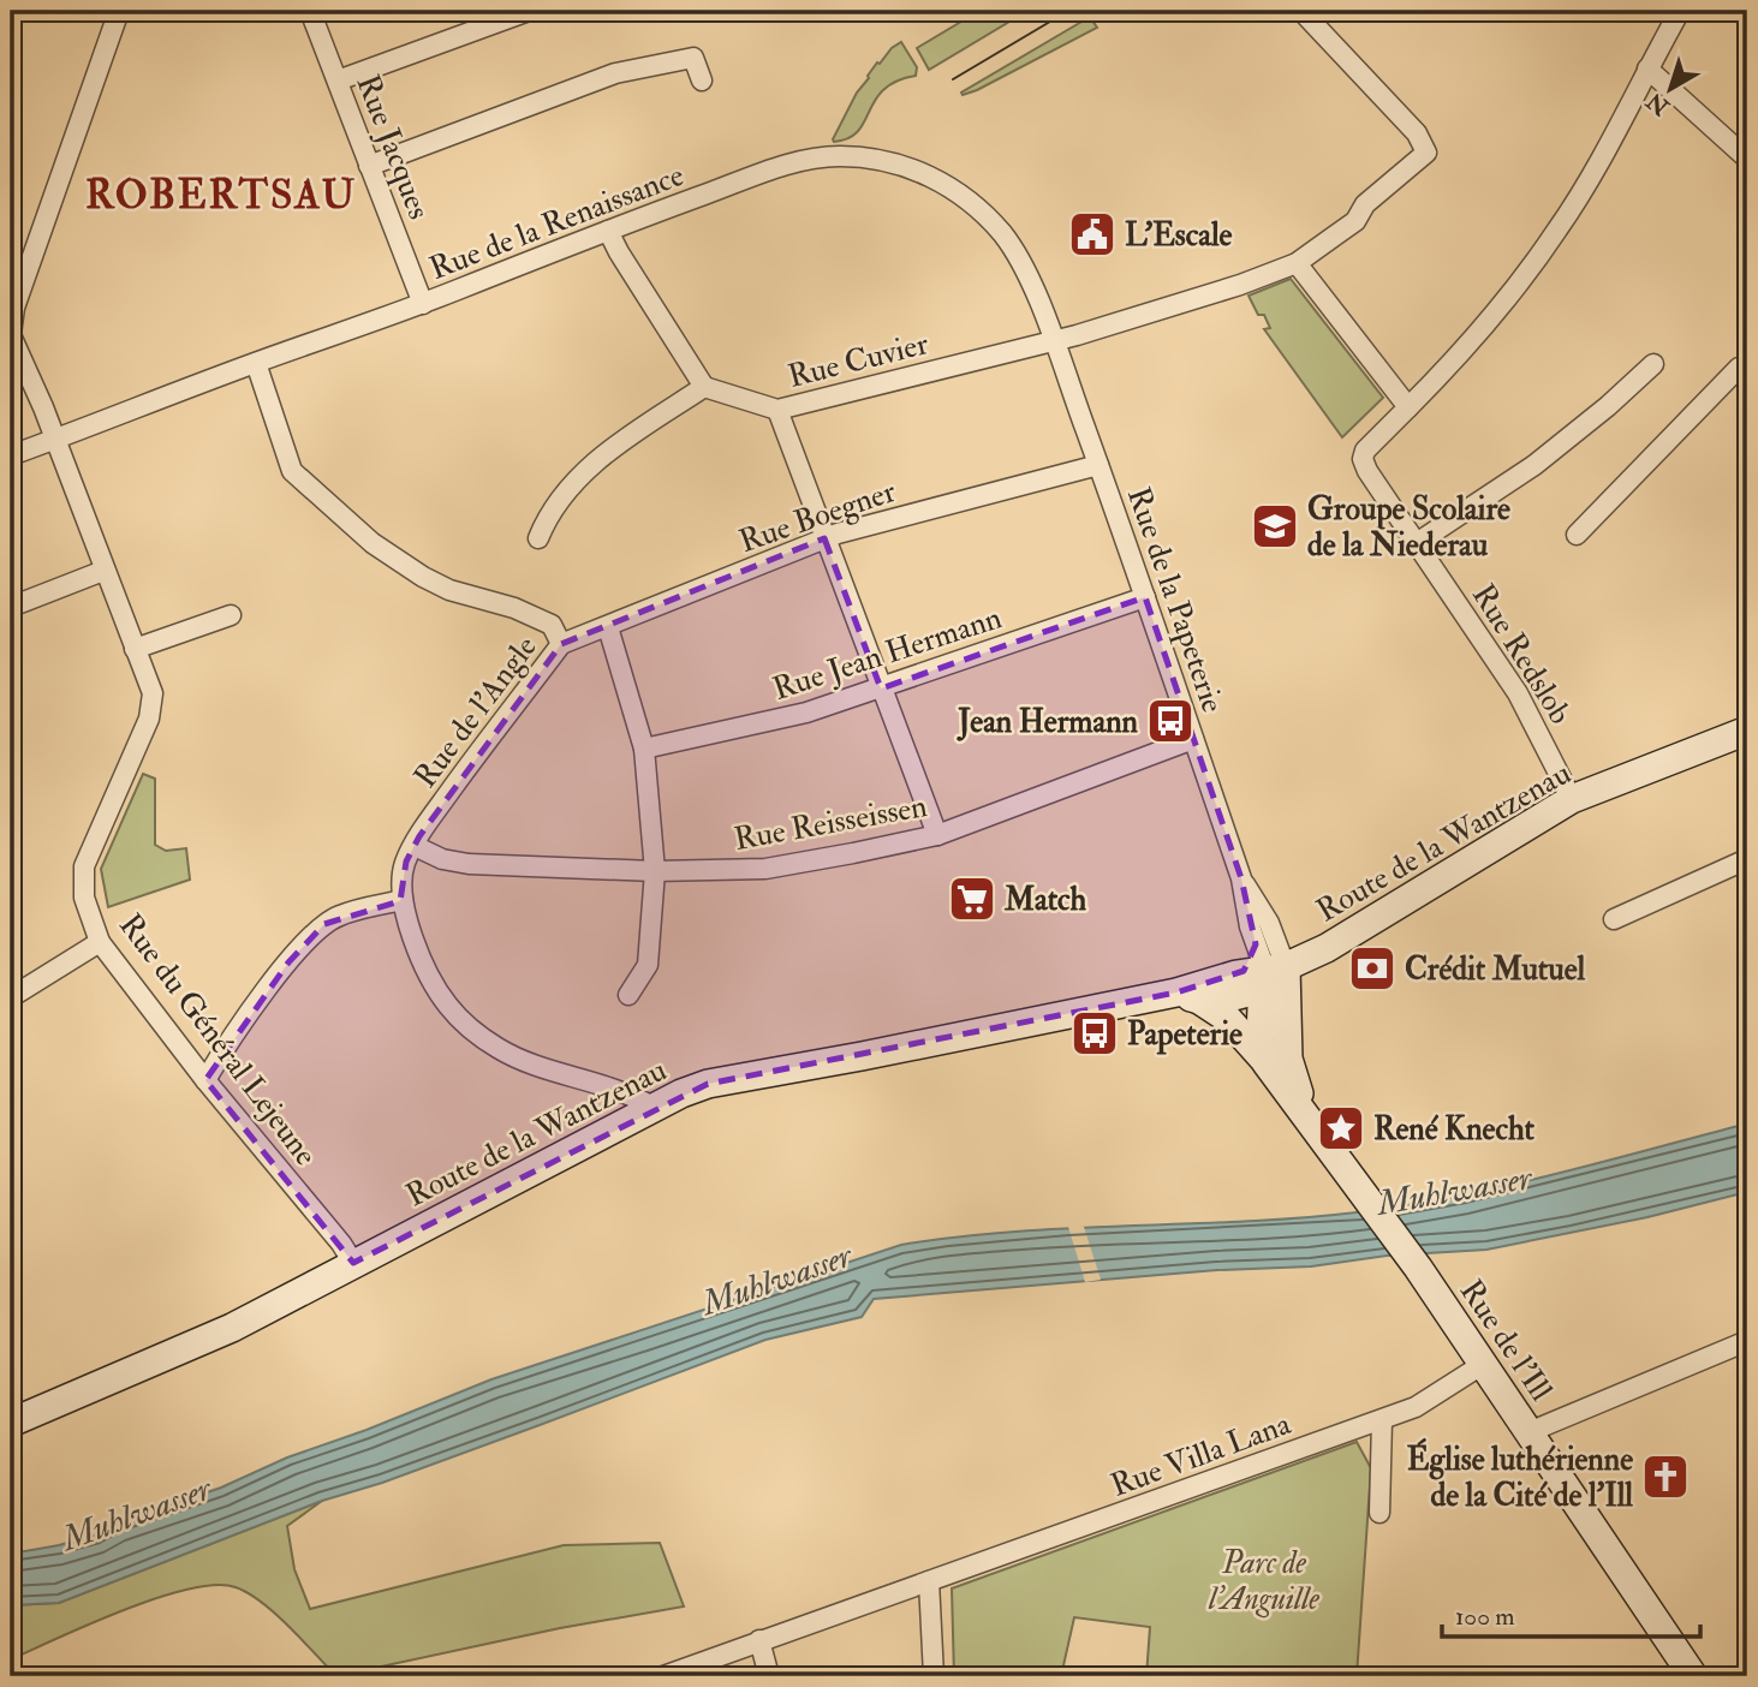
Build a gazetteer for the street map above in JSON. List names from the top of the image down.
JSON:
{
  "streets": {
    "main road": ["Route de la Wantzenau", "Rue de l'Ill"],
    "street": [
      "Rue Jacques",
      "Rue de la Renaissance",
      "Rue Cuvier",
      "Rue Boegner",
      "Rue de la Papeterie",
      "Rue Jean Hermann",
      "Rue Redslob",
      "Rue de l'Angle",
      "Rue Reisseissen",
      "Rue du Général Lejeune",
      "Rue Villa Lana"
    ]
  },
  "crossings": [
    ["Rue Jacques", "Rue de la Renaissance"],
    ["Rue de la Renaissance", "Rue Cuvier"],
    ["Rue de la Renaissance", "Rue de la Papeterie"],
    ["Rue de la Renaissance", "Rue de l'Angle"],
    ["Rue de la Renaissance", "Rue du Général Lejeune"],
    ["Rue Cuvier", "Rue de la Papeterie"],
    ["Rue Boegner", "Rue de la Papeterie"],
    ["Rue Boegner", "Rue de l'Angle"],
    ["Rue de la Papeterie", "Rue Jean Hermann"],
    ["Rue de la Papeterie", "Rue Reisseissen"],
    ["Rue de la Papeterie", "Route de la Wantzenau"],
    ["Rue de la Papeterie", "Rue de l'Ill"],
    ["Rue Redslob", "Route de la Wantzenau"],
    ["Rue de l'Angle", "Rue Reisseissen"],
    ["Rue de l'Angle", "Route de la Wantzenau"],
    ["Route de la Wantzenau", "Rue du Général Lejeune"],
    ["Route de la Wantzenau", "Rue de l'Ill"],
    ["Rue de l'Ill", "Rue Villa Lana"]
  ],
  "districts": ["ROBERTSAU"],
  "water": ["Muhlwasser"],
  "parks": ["Parc de l'Anguille"],
  "places": {
    "public building": ["L’Escale"],
    "school or university": ["Groupe Scolaire de la Niederau"],
    "bus stop": ["Jean Hermann", "Papeterie"],
    "supermarket": ["Match"],
    "bank": ["Crédit Mutuel"],
    "place": ["René Knecht"],
    "church": ["Église luthérienne de la Cité de l'Ill"]
  },
  "scale_bar": "100 m",
  "north": "bottom left"
}
